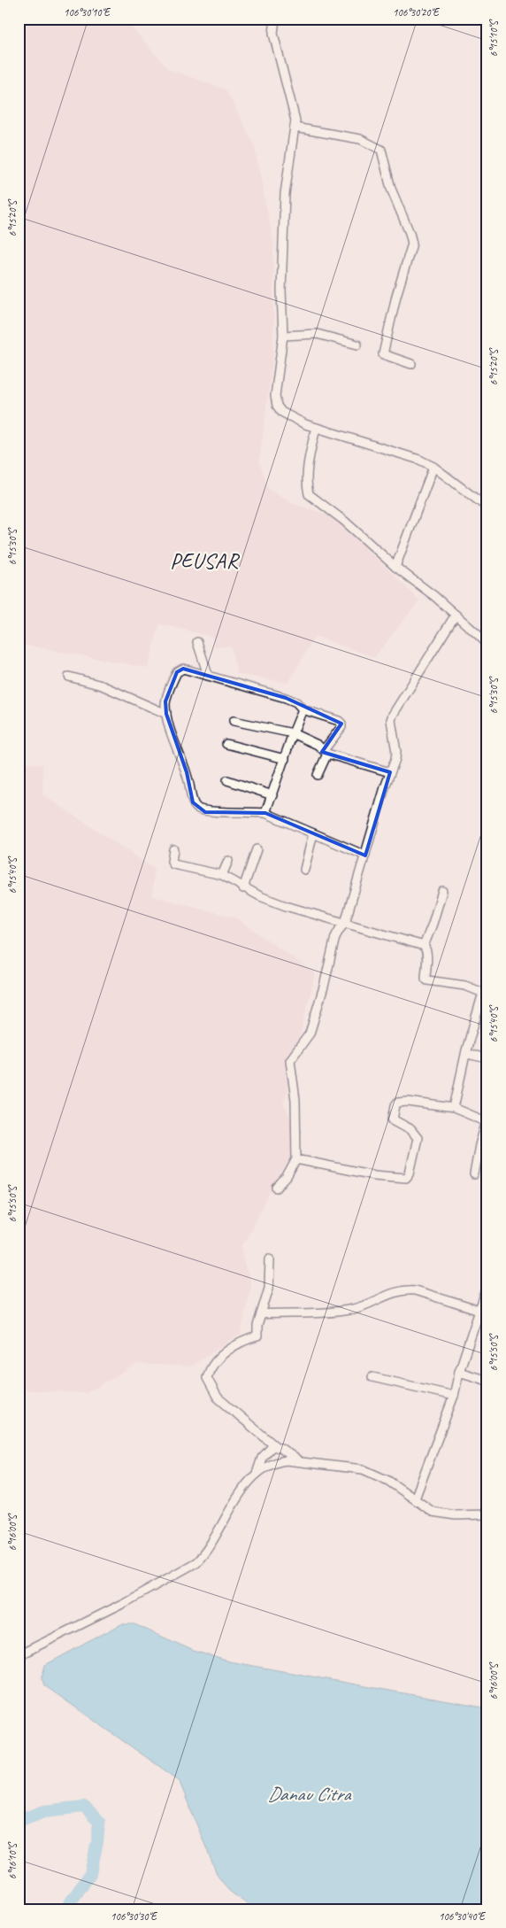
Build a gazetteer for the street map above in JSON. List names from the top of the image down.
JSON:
{
  "districts": ["PEUSAR"],
  "water": ["Danau Citra"],
  "coordinates": [
    "106°30'10\"E",
    "106°30'20\"E",
    "6°15'10\"S",
    "6°15'20\"S",
    "6°15'30\"S",
    "6°15'40\"S",
    "6°15'50\"S",
    "6°16'00\"S",
    "6°16'10\"S",
    "106°30'30\"E",
    "106°30'40\"E"
  ]
}
